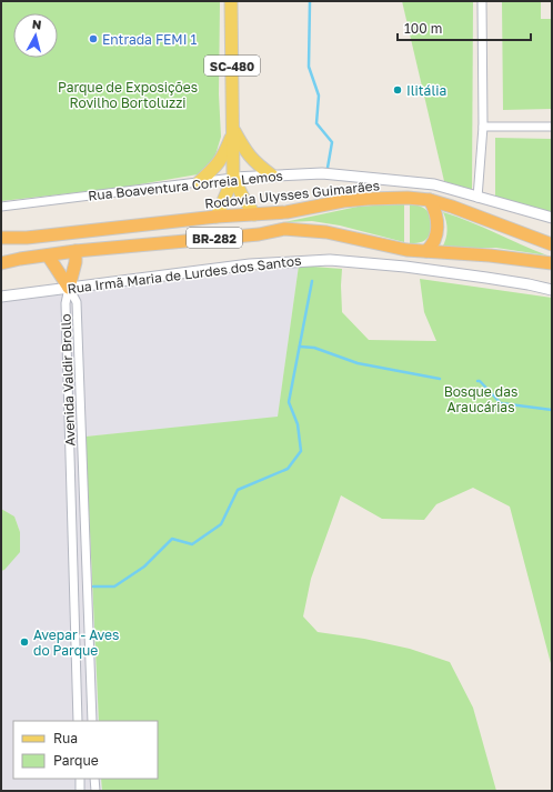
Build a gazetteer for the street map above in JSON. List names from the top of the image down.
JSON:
{
  "streets": {
    "highway": ["Rodovia Ulysses Guimarães", "BR-282"],
    "main road": ["SC-480"],
    "street": ["Rua Boaventura Correia Lemos", "Rua Irmã Maria de Lurdes dos Santos", "Avenida Valdir Brollo"]
  },
  "crossings": [
    ["SC-480", "Rua Boaventura Correia Lemos"],
    ["SC-480", "Rodovia Ulysses Guimarães"],
    ["Rua Irmã Maria de Lurdes dos Santos", "Avenida Valdir Brollo"]
  ],
  "parks": ["Parque de Exposições Rovilho Bortoluzzi", "Bosque das Araucárias"],
  "places": ["Entrada FEMI 1", "Ilitália", "Avepar - Aves do Parque"],
  "legend": ["Rua", "Parque"],
  "scale_bar": "100 m",
  "north": "top"
}
